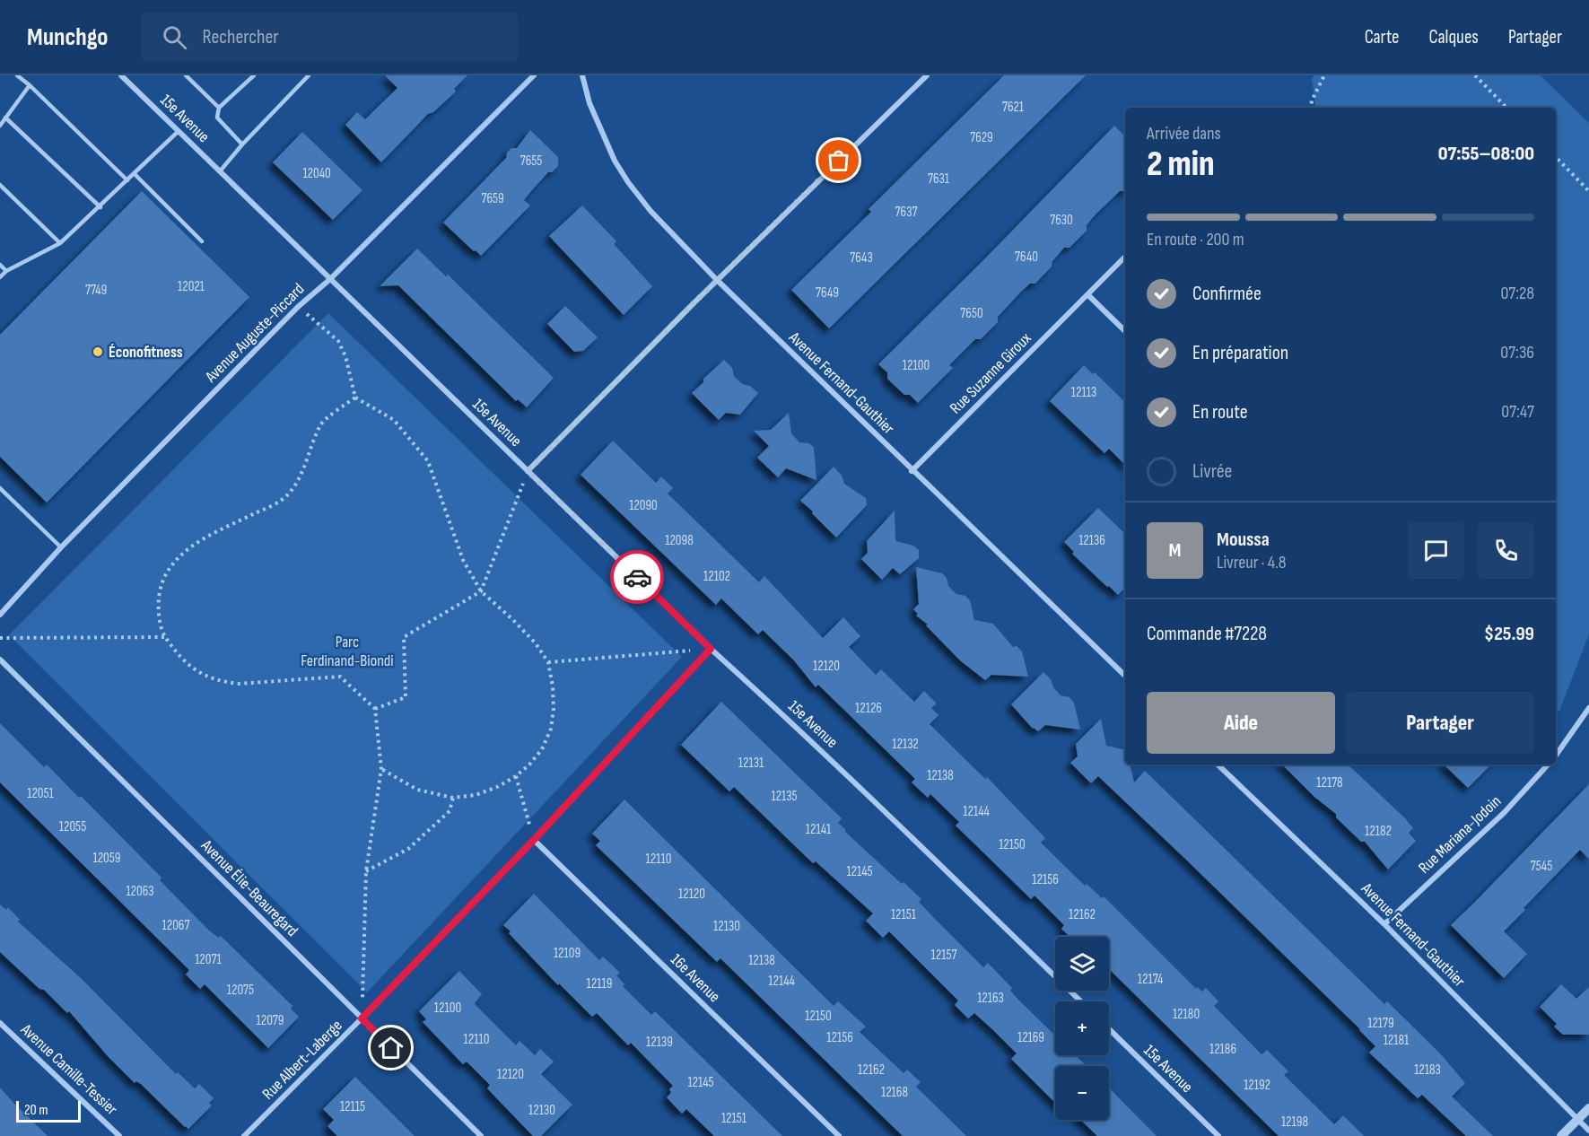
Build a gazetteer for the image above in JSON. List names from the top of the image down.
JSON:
{
  "streets": {
    "street": [
      "15e Avenue",
      "Avenue Auguste-Piccard",
      "Rue Suzanne Giroux",
      "Avenue Fernand-Gauthier",
      "Rue Mariana-Jodoin",
      "Avenue Élie-Beauregard",
      "16e Avenue",
      "Rue Albert-Laberge",
      "Avenue Camille-Tessier"
    ]
  },
  "crossings": [
    ["15e Avenue", "Avenue Auguste-Piccard"],
    ["15e Avenue", "Rue Albert-Laberge"],
    ["Rue Suzanne Giroux", "Avenue Fernand-Gauthier"],
    ["Avenue Fernand-Gauthier", "Rue Mariana-Jodoin"],
    ["Avenue Élie-Beauregard", "Rue Albert-Laberge"],
    ["16e Avenue", "Rue Albert-Laberge"]
  ],
  "parks": ["Parc Ferdinand-Biondi"],
  "places": ["Éconofitness"],
  "house_numbers": [
    "7621",
    "7629",
    "7655",
    "12040",
    "7631",
    "7659",
    "7637",
    "7630",
    "7640",
    "7643",
    "12021",
    "7749",
    "7649",
    "7650",
    "12100",
    "12113",
    "12090",
    "12098",
    "12136",
    "12102",
    "12120",
    "12126",
    "12132",
    "12131",
    "12138",
    "12178",
    "12051",
    "12135",
    "12144",
    "12055",
    "12141",
    "12182",
    "12150",
    "12059",
    "12110",
    "7545",
    "12145",
    "12156",
    "12063",
    "12120",
    "12151",
    "12162",
    "12067",
    "12130",
    "12109",
    "12157",
    "12071",
    "12138",
    "12174",
    "12144",
    "12119",
    "12075",
    "12163",
    "12100",
    "12180",
    "12150",
    "12079",
    "12179",
    "12156",
    "12169",
    "12110",
    "12181",
    "12139",
    "12186",
    "12162",
    "12183",
    "12120",
    "12145",
    "12192",
    "12168",
    "12115",
    "12130",
    "12151",
    "12198"
  ],
  "scale_bar": "20 m",
  "page": {
    "header": "Munchgo",
    "search": "Rechercher",
    "nav": ["Carte", "Calques", "Partager"],
    "heading": ["2 min", "Arrivée dans", "07:55–08:00"],
    "panel": [
      "Moussa",
      "Livreur · 4.8",
      "Commande #7228",
      "$25.99"
    ],
    "bar": "En route · 200 m",
    "list": [
      ["Confirmée", "07:28"],
      ["En préparation", "07:36"],
      ["En route", "07:47"],
      "Livrée"
    ],
    "round": "M",
    "buttons": ["Aide", "Partager"],
    "map_buttons": ["+", "−"],
    "scale": "20 m"
  }
}
